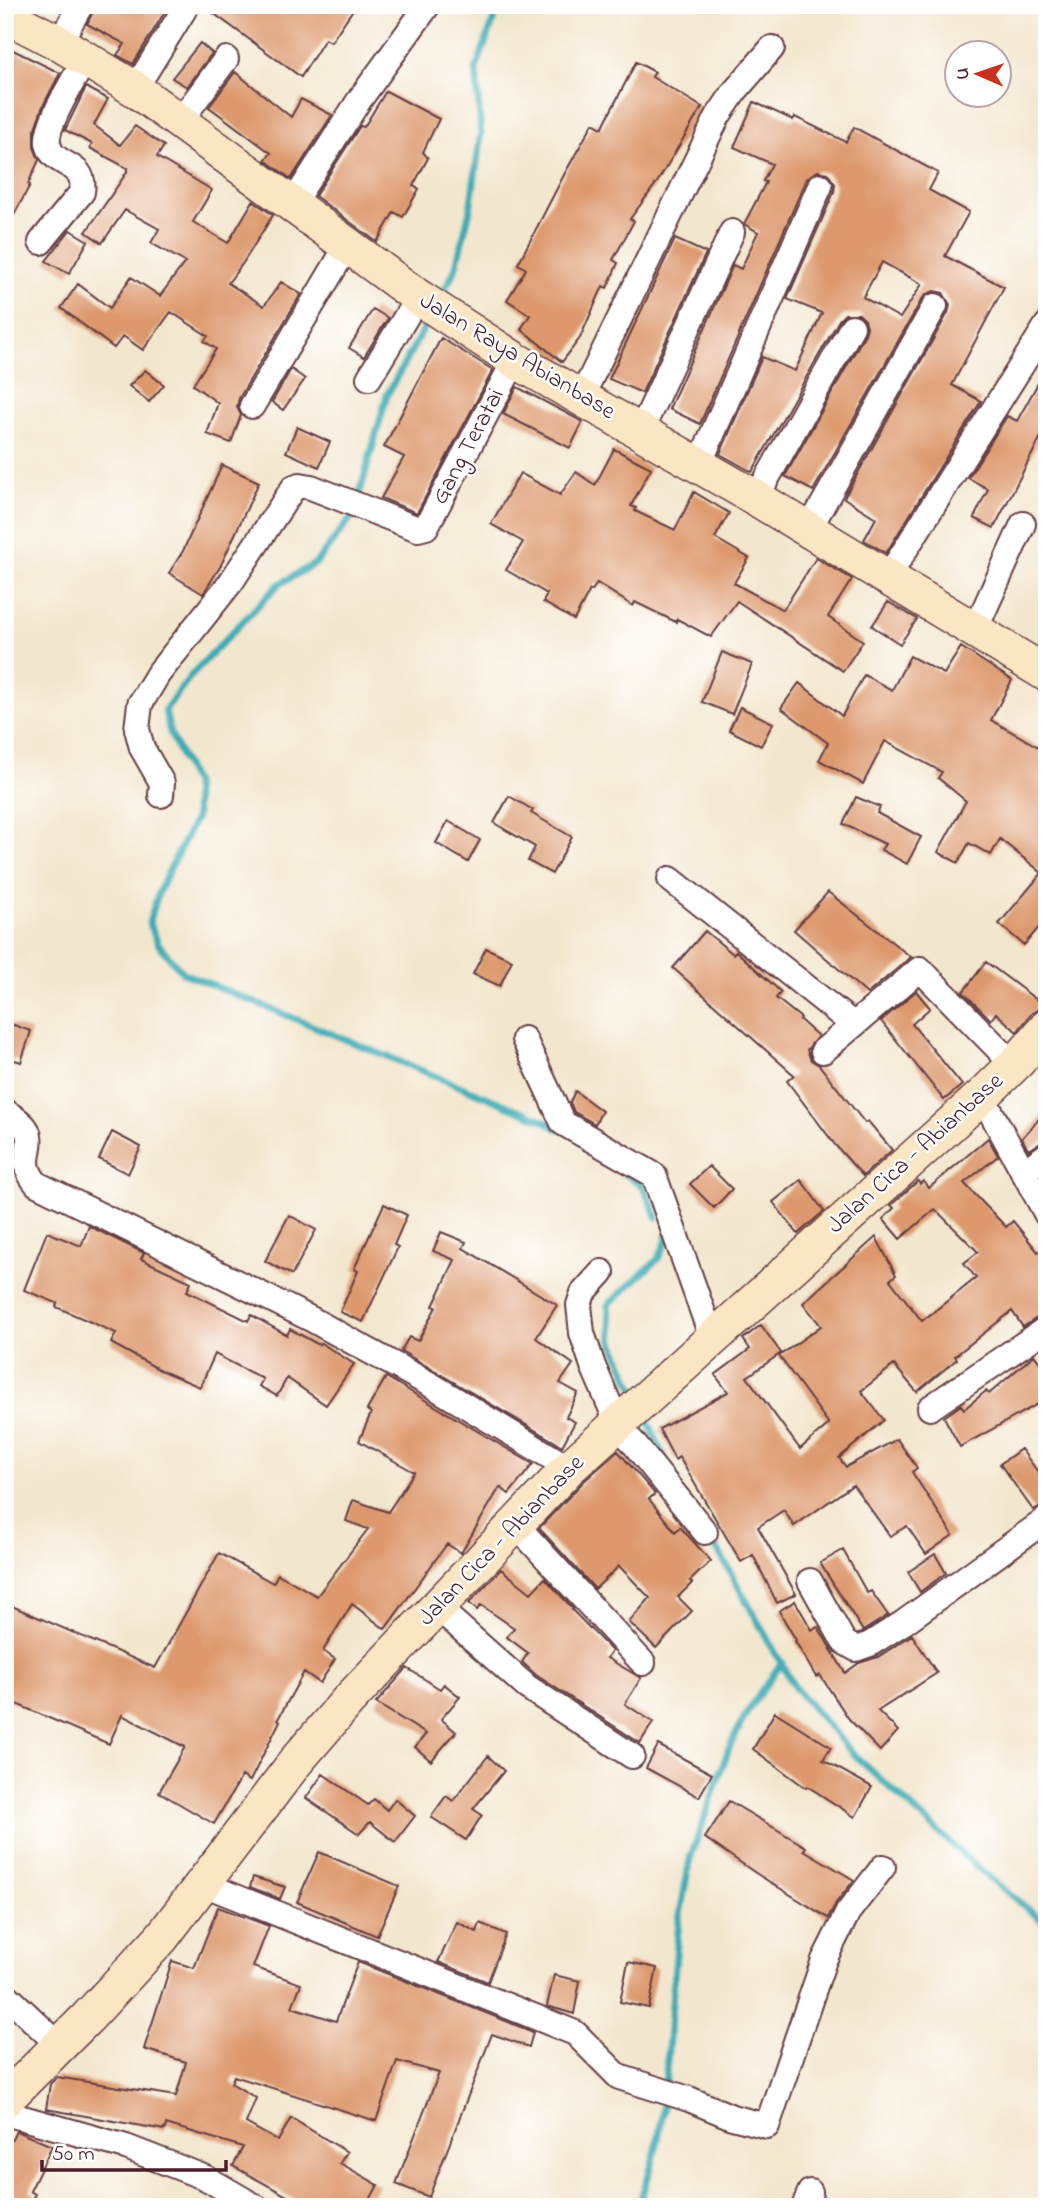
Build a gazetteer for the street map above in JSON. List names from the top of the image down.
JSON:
{
  "streets": {
    "street": ["Jalan Raya Abianbase", "Gang Teratai", "Jalan Cica - Abianbase"]
  },
  "crossings": [
    ["Jalan Raya Abianbase", "Gang Teratai"]
  ],
  "scale_bar": "50 m",
  "north": "left"
}
